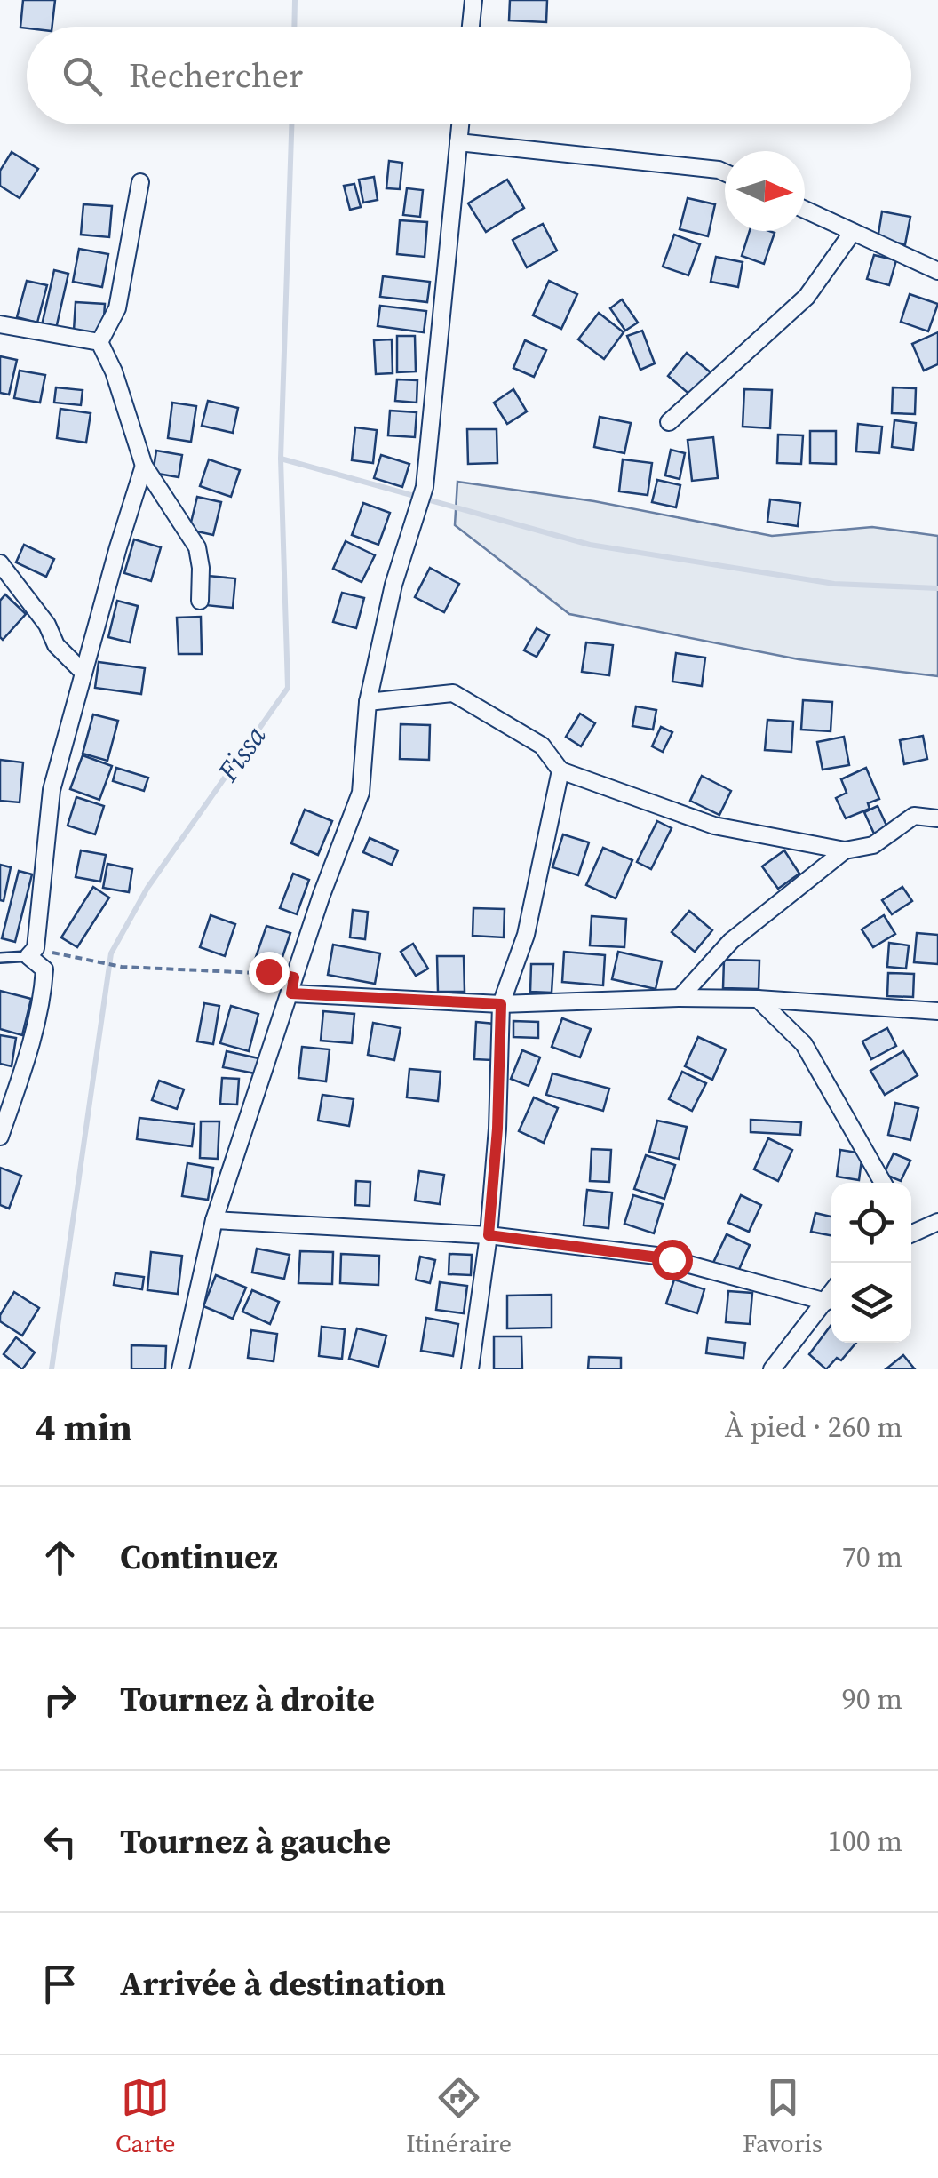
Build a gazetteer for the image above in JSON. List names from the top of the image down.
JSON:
{
  "water": ["Fissa"],
  "north": "right",
  "page": {
    "search": "Rechercher",
    "heading": ["4 min", "À pied · 260 m"],
    "list": [
      ["Continuez", "70 m"],
      ["Tournez à droite", "90 m"],
      ["Tournez à gauche", "100 m"],
      "Arrivée à destination"
    ],
    "nav": ["Carte", "Itinéraire", "Favoris"]
  }
}
